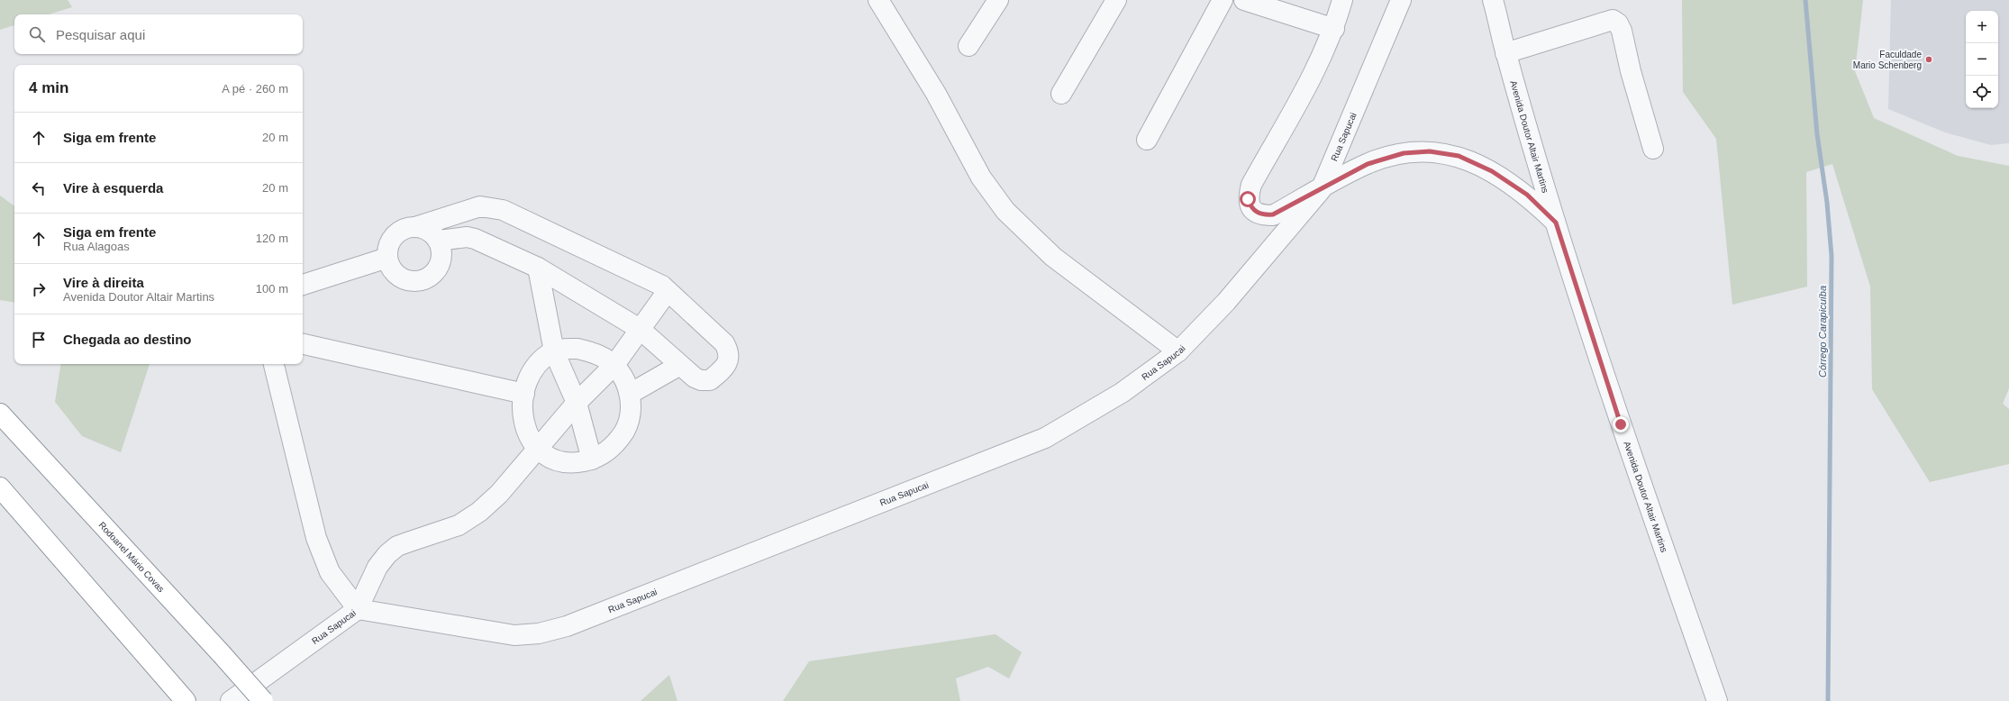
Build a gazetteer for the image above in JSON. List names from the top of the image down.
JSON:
{
  "streets": {
    "highway": ["Rodoanel Mário Covas"],
    "street": ["Rua Sapucai", "Avenida Doutor Altair Martins"]
  },
  "water": ["Córrego Carapicuíba"],
  "places": ["Faculdade Mario Schenberg"],
  "page": {
    "map_buttons": ["+", "−"],
    "search": "Pesquisar aqui",
    "heading": ["4 min", "A pé · 260 m"],
    "list": [
      ["Siga em frente", "20 m"],
      ["Vire à esquerda", "20 m"],
      ["Siga em frente", "Rua Alagoas", "120 m"],
      ["Vire à direita", "Avenida Doutor Altair Martins", "100 m"],
      "Chegada ao destino"
    ]
  }
}
